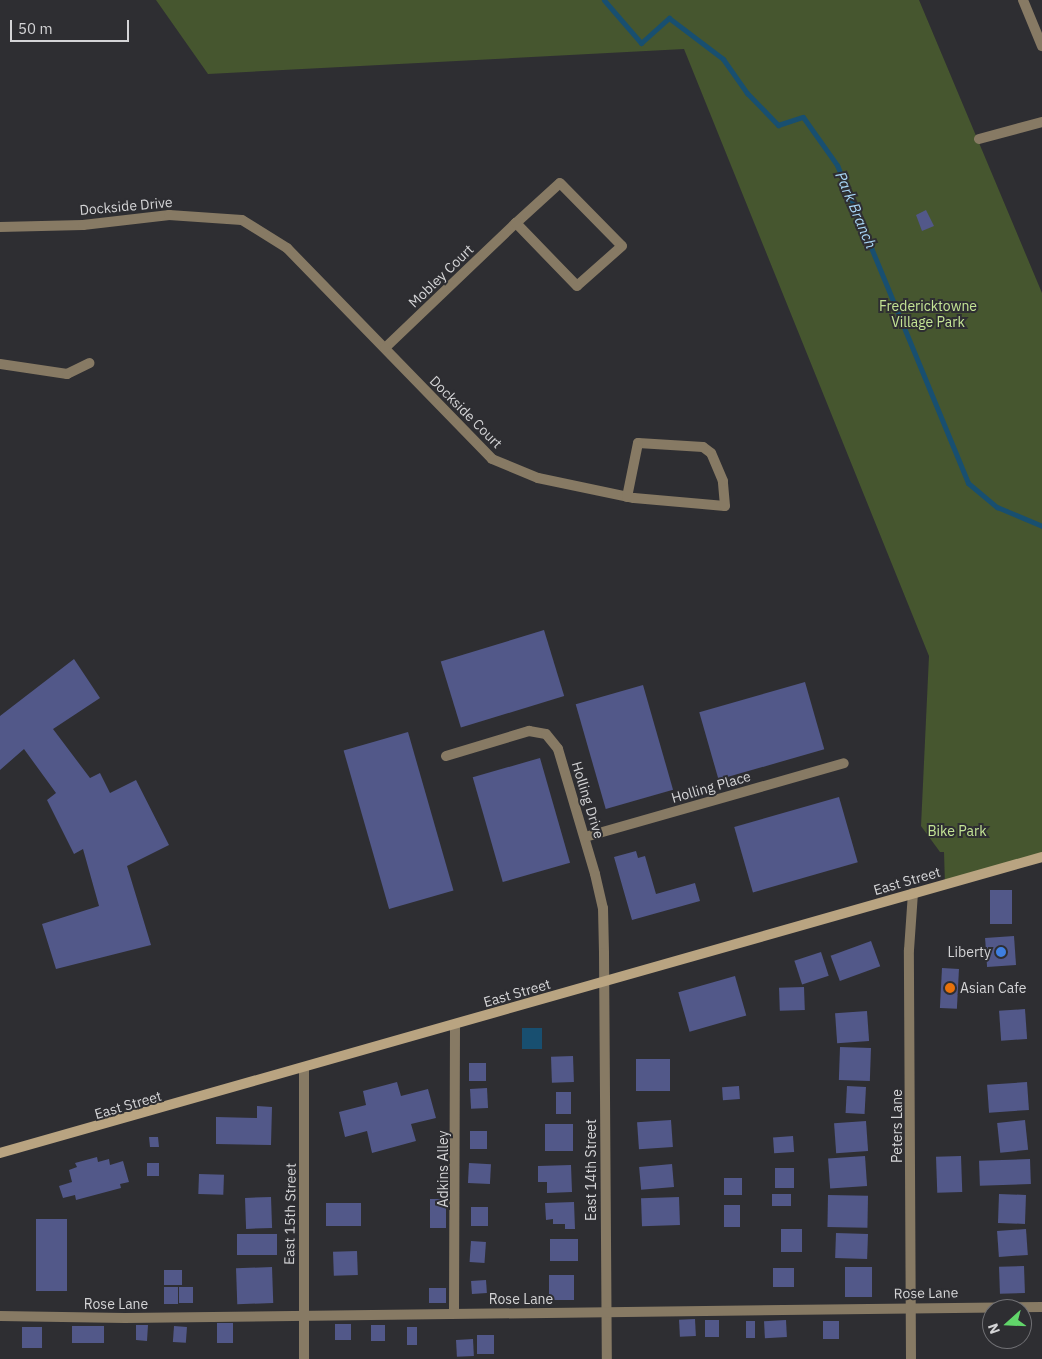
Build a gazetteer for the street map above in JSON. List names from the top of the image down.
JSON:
{
  "streets": {
    "main road": ["East Street"],
    "street": [
      "Dockside Drive",
      "Mobley Court",
      "Dockside Court",
      "Holling Place",
      "Holling Drive",
      "Peters Lane",
      "Adkins Alley",
      "East 14th Street",
      "East 15th Street",
      "Rose Lane"
    ]
  },
  "crossings": [
    ["Dockside Drive", "Mobley Court"],
    ["Dockside Drive", "Dockside Court"],
    ["Mobley Court", "Dockside Court"],
    ["Holling Place", "Holling Drive"],
    ["Holling Drive", "East Street"],
    ["Holling Drive", "East 14th Street"],
    ["East Street", "Peters Lane"],
    ["East Street", "Adkins Alley"],
    ["East Street", "East 14th Street"],
    ["East Street", "East 15th Street"],
    ["Peters Lane", "Rose Lane"],
    ["Adkins Alley", "Rose Lane"],
    ["East 14th Street", "Rose Lane"],
    ["East 15th Street", "Rose Lane"]
  ],
  "water": ["Park Branch"],
  "parks": ["Fredericktowne Village Park", "Bike Park"],
  "places": ["Liberty", "Asian Cafe"],
  "scale_bar": "50 m",
  "north": "left"
}
